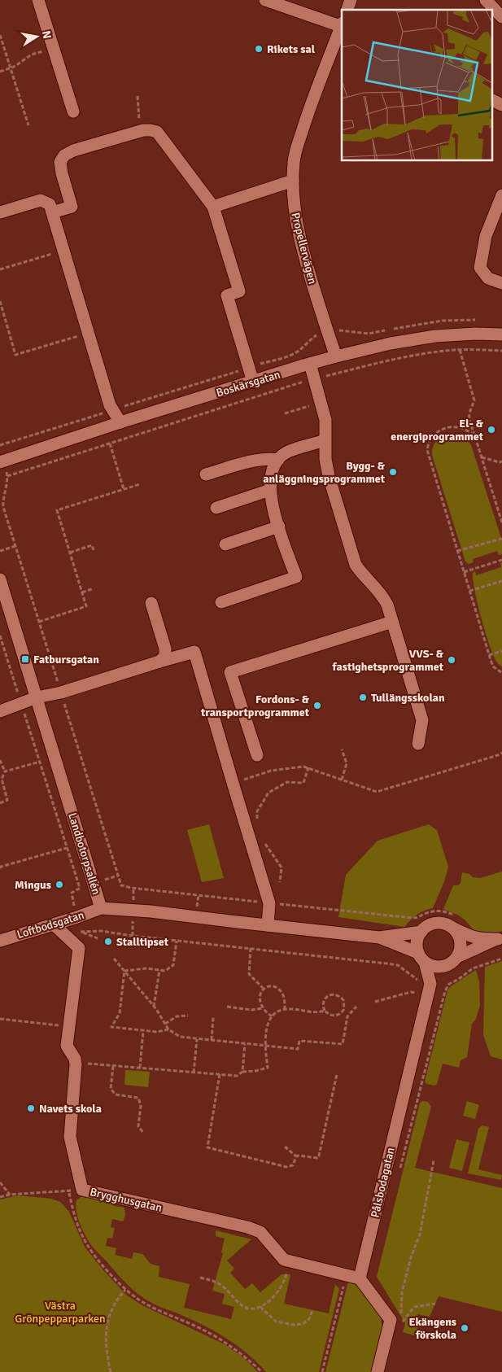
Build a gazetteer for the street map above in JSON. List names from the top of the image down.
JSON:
{
  "streets": {
    "street": [
      "Propellervägen",
      "Boskärsgatan",
      "Landbotorpsallén",
      "Loftbodsgatan",
      "Pålsbodagatan",
      "Brygghusgatan"
    ]
  },
  "crossings": [
    ["Propellervägen", "Boskärsgatan"],
    ["Landbotorpsallén", "Loftbodsgatan"],
    ["Landbotorpsallén", "Pålsbodagatan"],
    ["Loftbodsgatan", "Brygghusgatan"],
    ["Pålsbodagatan", "Brygghusgatan"]
  ],
  "parks": ["Västra Grönpepparparken"],
  "places": {
    "other": [
      "Rikets sal",
      "El- & energiprogrammet",
      "Bygg- & anläggningsprogrammet",
      "VVS- & fastighetsprogrammet",
      "Tullängsskolan",
      "Fordons- & transportprogrammet",
      "Mingus",
      "Stalltipset",
      "Navets skola",
      "Ekängens förskola"
    ],
    "transit": ["Fatbursgatan"]
  },
  "north": "right"
}
